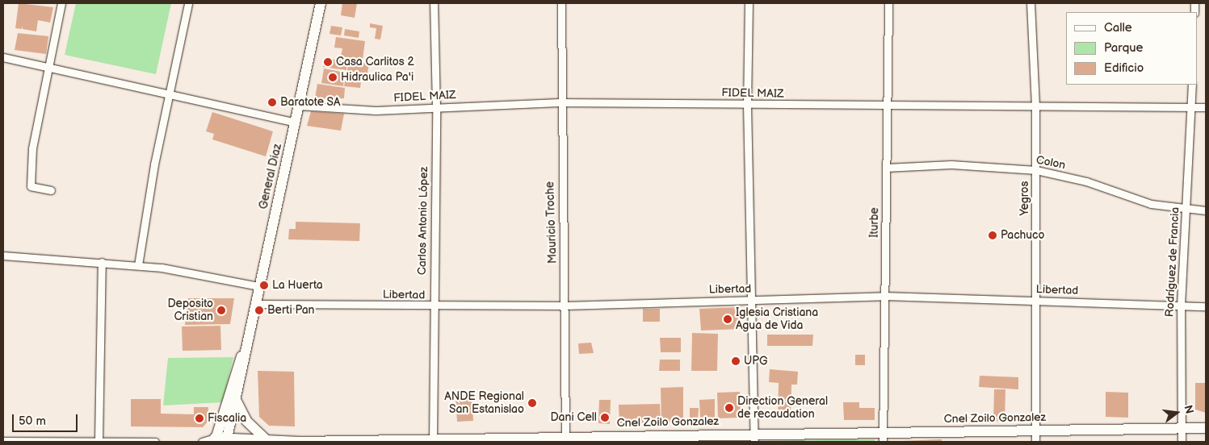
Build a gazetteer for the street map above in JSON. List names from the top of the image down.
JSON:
{
  "streets": {
    "main road": ["General Diaz", "Cnel Zoilo Gonzalez"],
    "street": [
      "FIDEL MAIZ",
      "Colon",
      "Yegros",
      "Carlos Antonio López",
      "Mauricio Troche",
      "Iturbe",
      "Rodríguez de Francia",
      "Libertad"
    ]
  },
  "crossings": [
    ["FIDEL MAIZ", "General Diaz"],
    ["FIDEL MAIZ", "Yegros"],
    ["FIDEL MAIZ", "Carlos Antonio López"],
    ["FIDEL MAIZ", "Mauricio Troche"],
    ["FIDEL MAIZ", "Iturbe"],
    ["FIDEL MAIZ", "Rodríguez de Francia"],
    ["Colon", "Yegros"],
    ["Colon", "Iturbe"],
    ["Colon", "Rodríguez de Francia"],
    ["General Diaz", "Libertad"],
    ["Yegros", "Libertad"],
    ["Yegros", "Cnel Zoilo Gonzalez"],
    ["Carlos Antonio López", "Libertad"],
    ["Carlos Antonio López", "Cnel Zoilo Gonzalez"],
    ["Mauricio Troche", "Libertad"],
    ["Mauricio Troche", "Cnel Zoilo Gonzalez"],
    ["Iturbe", "Libertad"],
    ["Iturbe", "Cnel Zoilo Gonzalez"],
    ["Rodríguez de Francia", "Libertad"],
    ["Rodríguez de Francia", "Cnel Zoilo Gonzalez"]
  ],
  "places": [
    "Casa Carlitos 2",
    "Hidraulica Pa'i",
    "Baratote SA",
    "Pachuco",
    "La Huerta",
    "Deposito Cristian",
    "Berti Pan",
    "Iglesia Cristiana Agua de Vida",
    "UPG",
    "ANDE Regional San Estanislao",
    "Direction General de recaudation",
    "Dani Cell",
    "Fiscalia"
  ],
  "legend": ["Calle", "Parque", "Edificio"],
  "scale_bar": "50 m",
  "north": "right"
}
